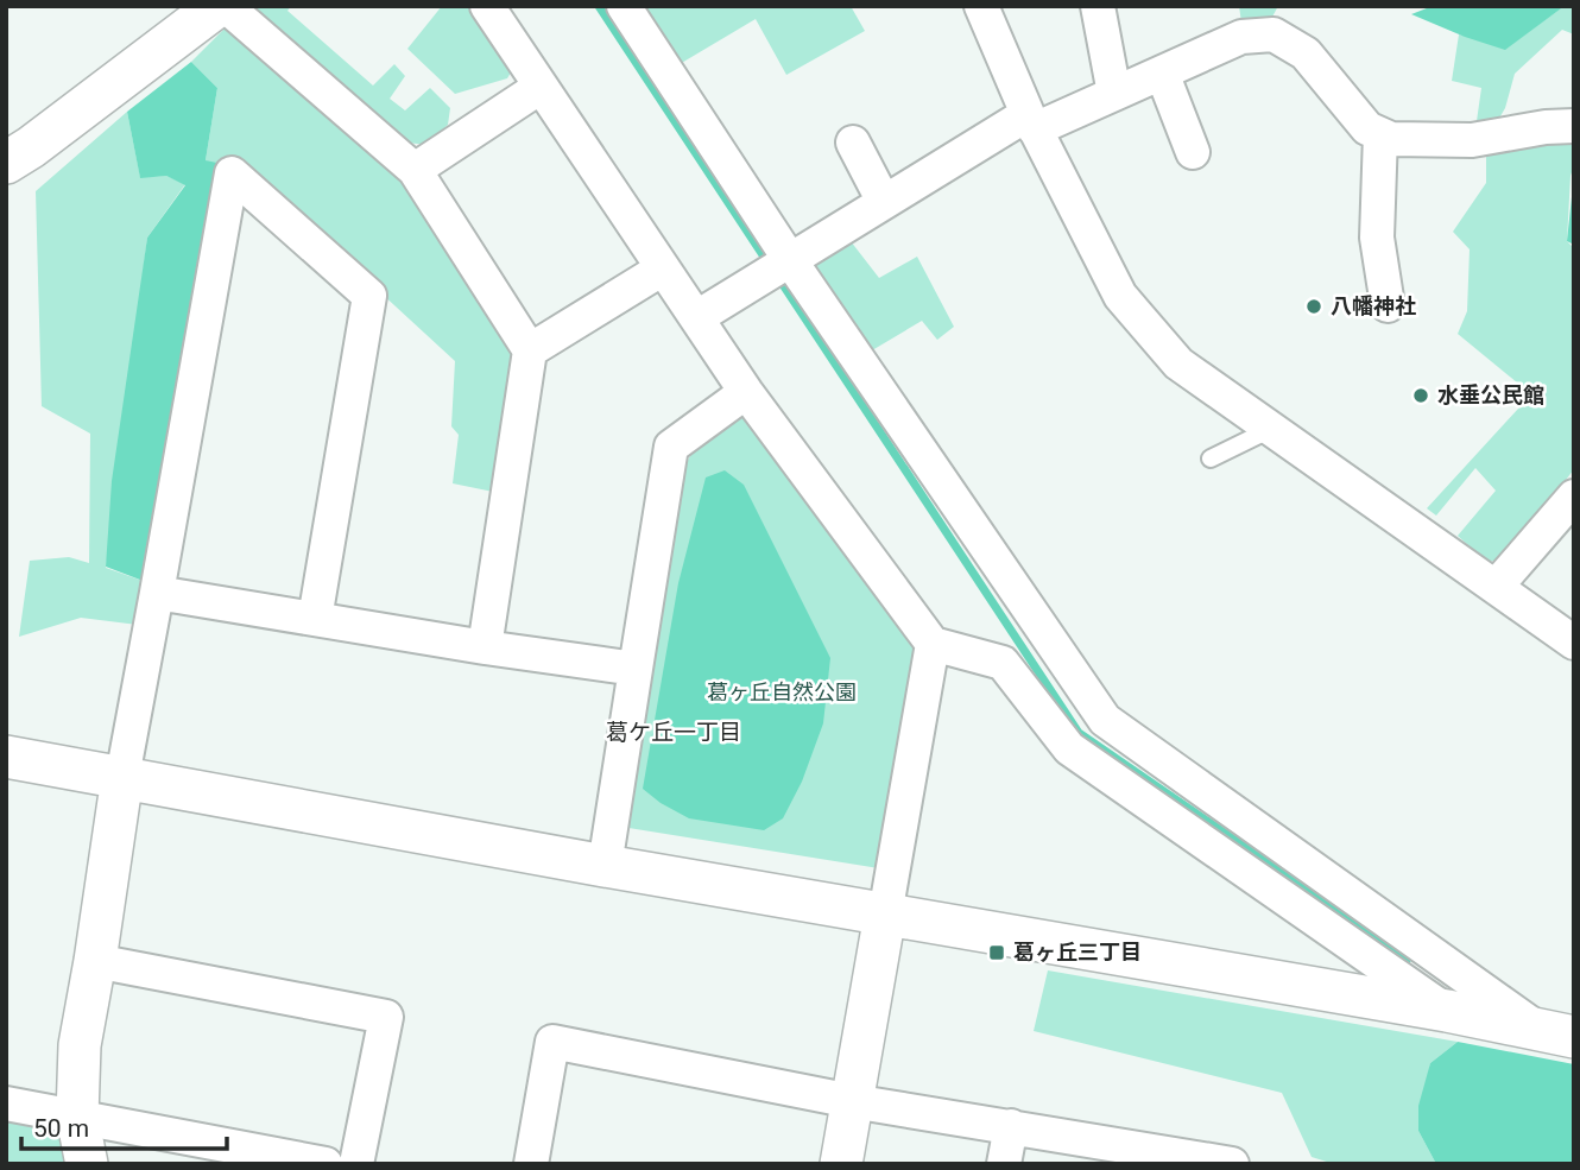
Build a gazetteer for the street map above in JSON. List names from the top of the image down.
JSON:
{
  "districts": ["葛ケ丘一丁目"],
  "parks": ["葛ヶ丘自然公園"],
  "places": {
    "other": ["八幡神社", "水垂公民館"],
    "transit": ["葛ヶ丘三丁目"]
  },
  "scale_bar": "50 m"
}
